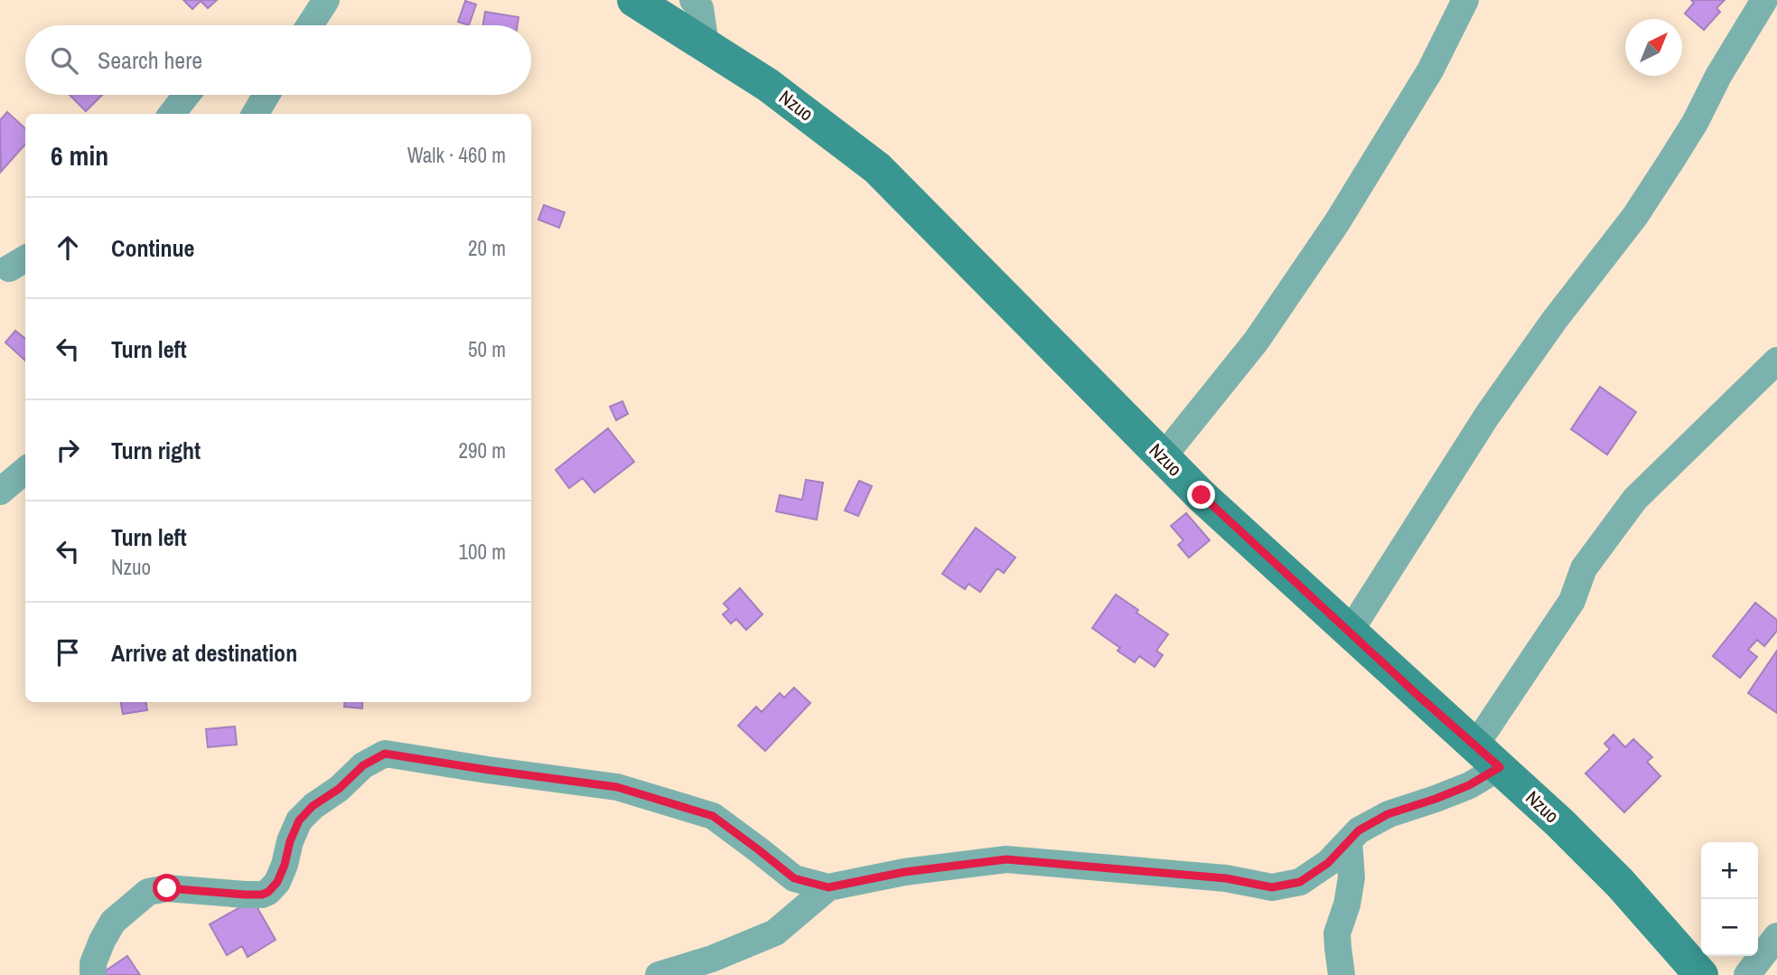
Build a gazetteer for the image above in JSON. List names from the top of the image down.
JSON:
{
  "streets": {
    "street": ["Nzuo"]
  },
  "north": "top right",
  "page": {
    "search": "Search here",
    "heading": ["6 min", "Walk · 460 m"],
    "list": [
      ["Continue", "20 m"],
      ["Turn left", "50 m"],
      ["Turn right", "290 m"],
      ["Turn left", "Nzuo", "100 m"],
      "Arrive at destination"
    ],
    "map_buttons": ["+", "−"]
  }
}
